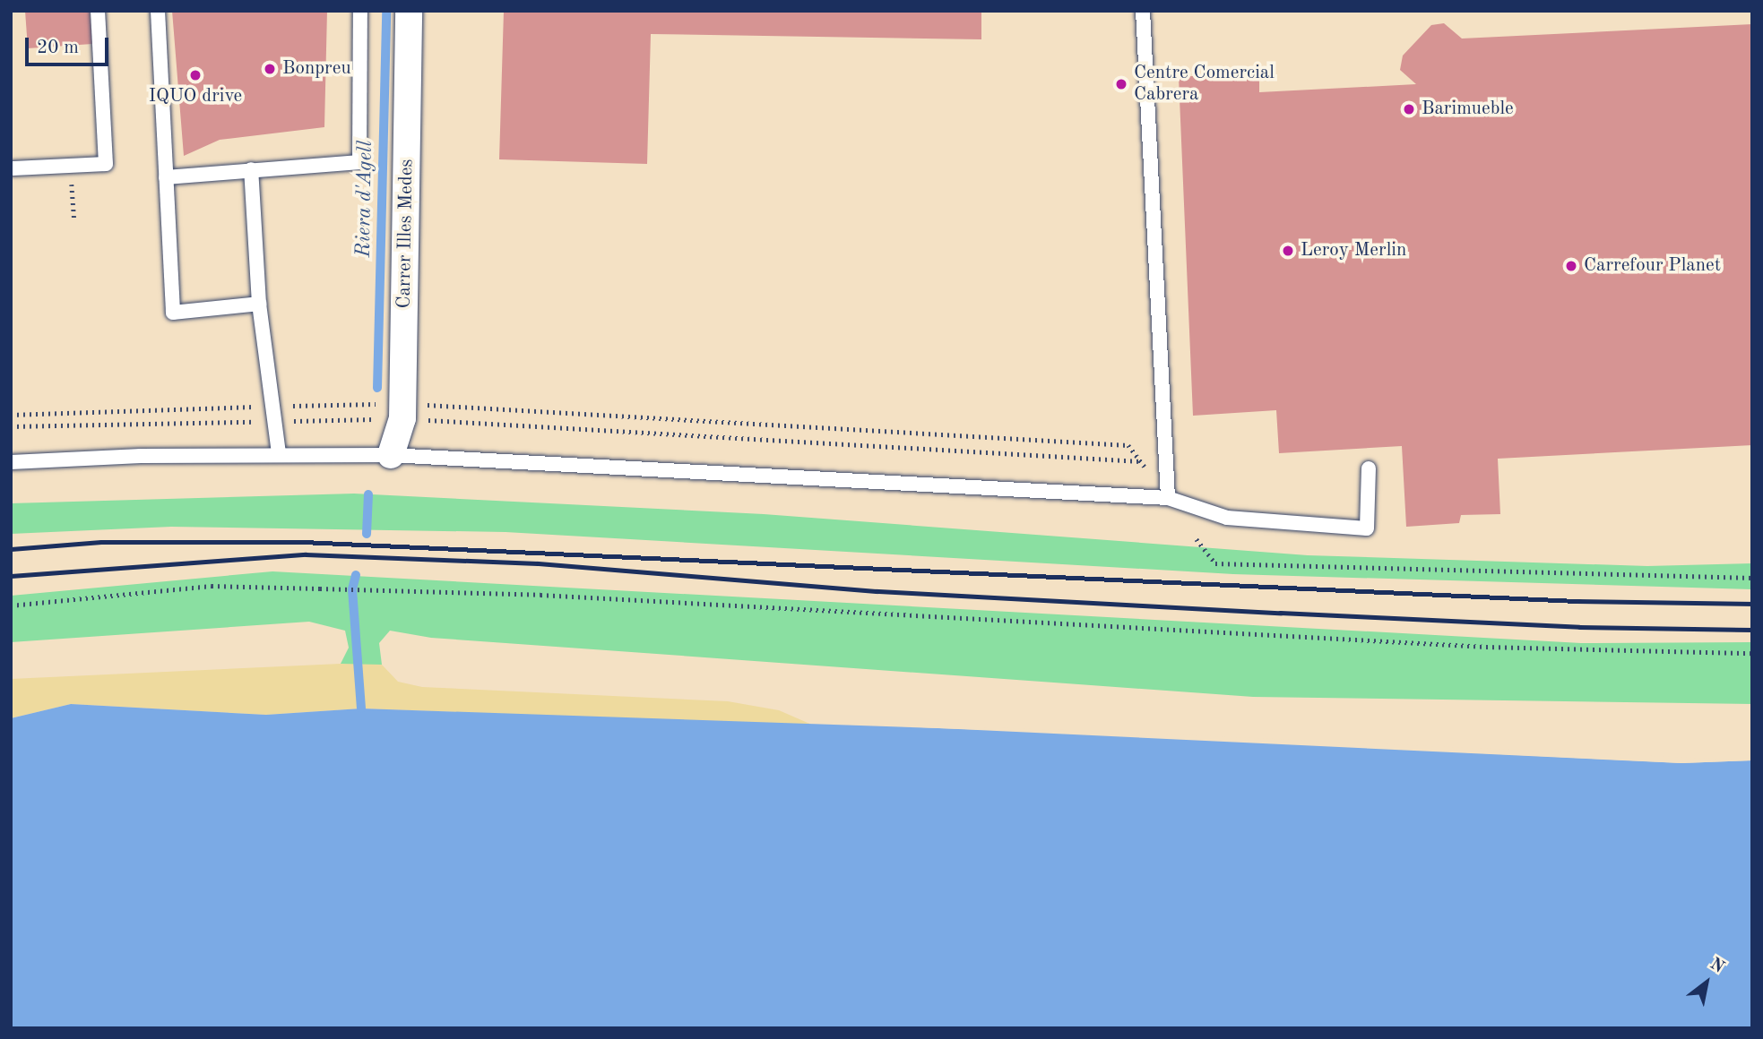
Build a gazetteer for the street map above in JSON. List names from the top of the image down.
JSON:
{
  "streets": {
    "street": ["Carrer Illes Medes"]
  },
  "water": ["Riera d'Agell"],
  "places": [
    "Bonpreu",
    "IQUO drive",
    "Centre Comercial Cabrera",
    "Barimueble",
    "Leroy Merlin",
    "Carrefour Planet"
  ],
  "scale_bar": "20 m",
  "north": "top right"
}
